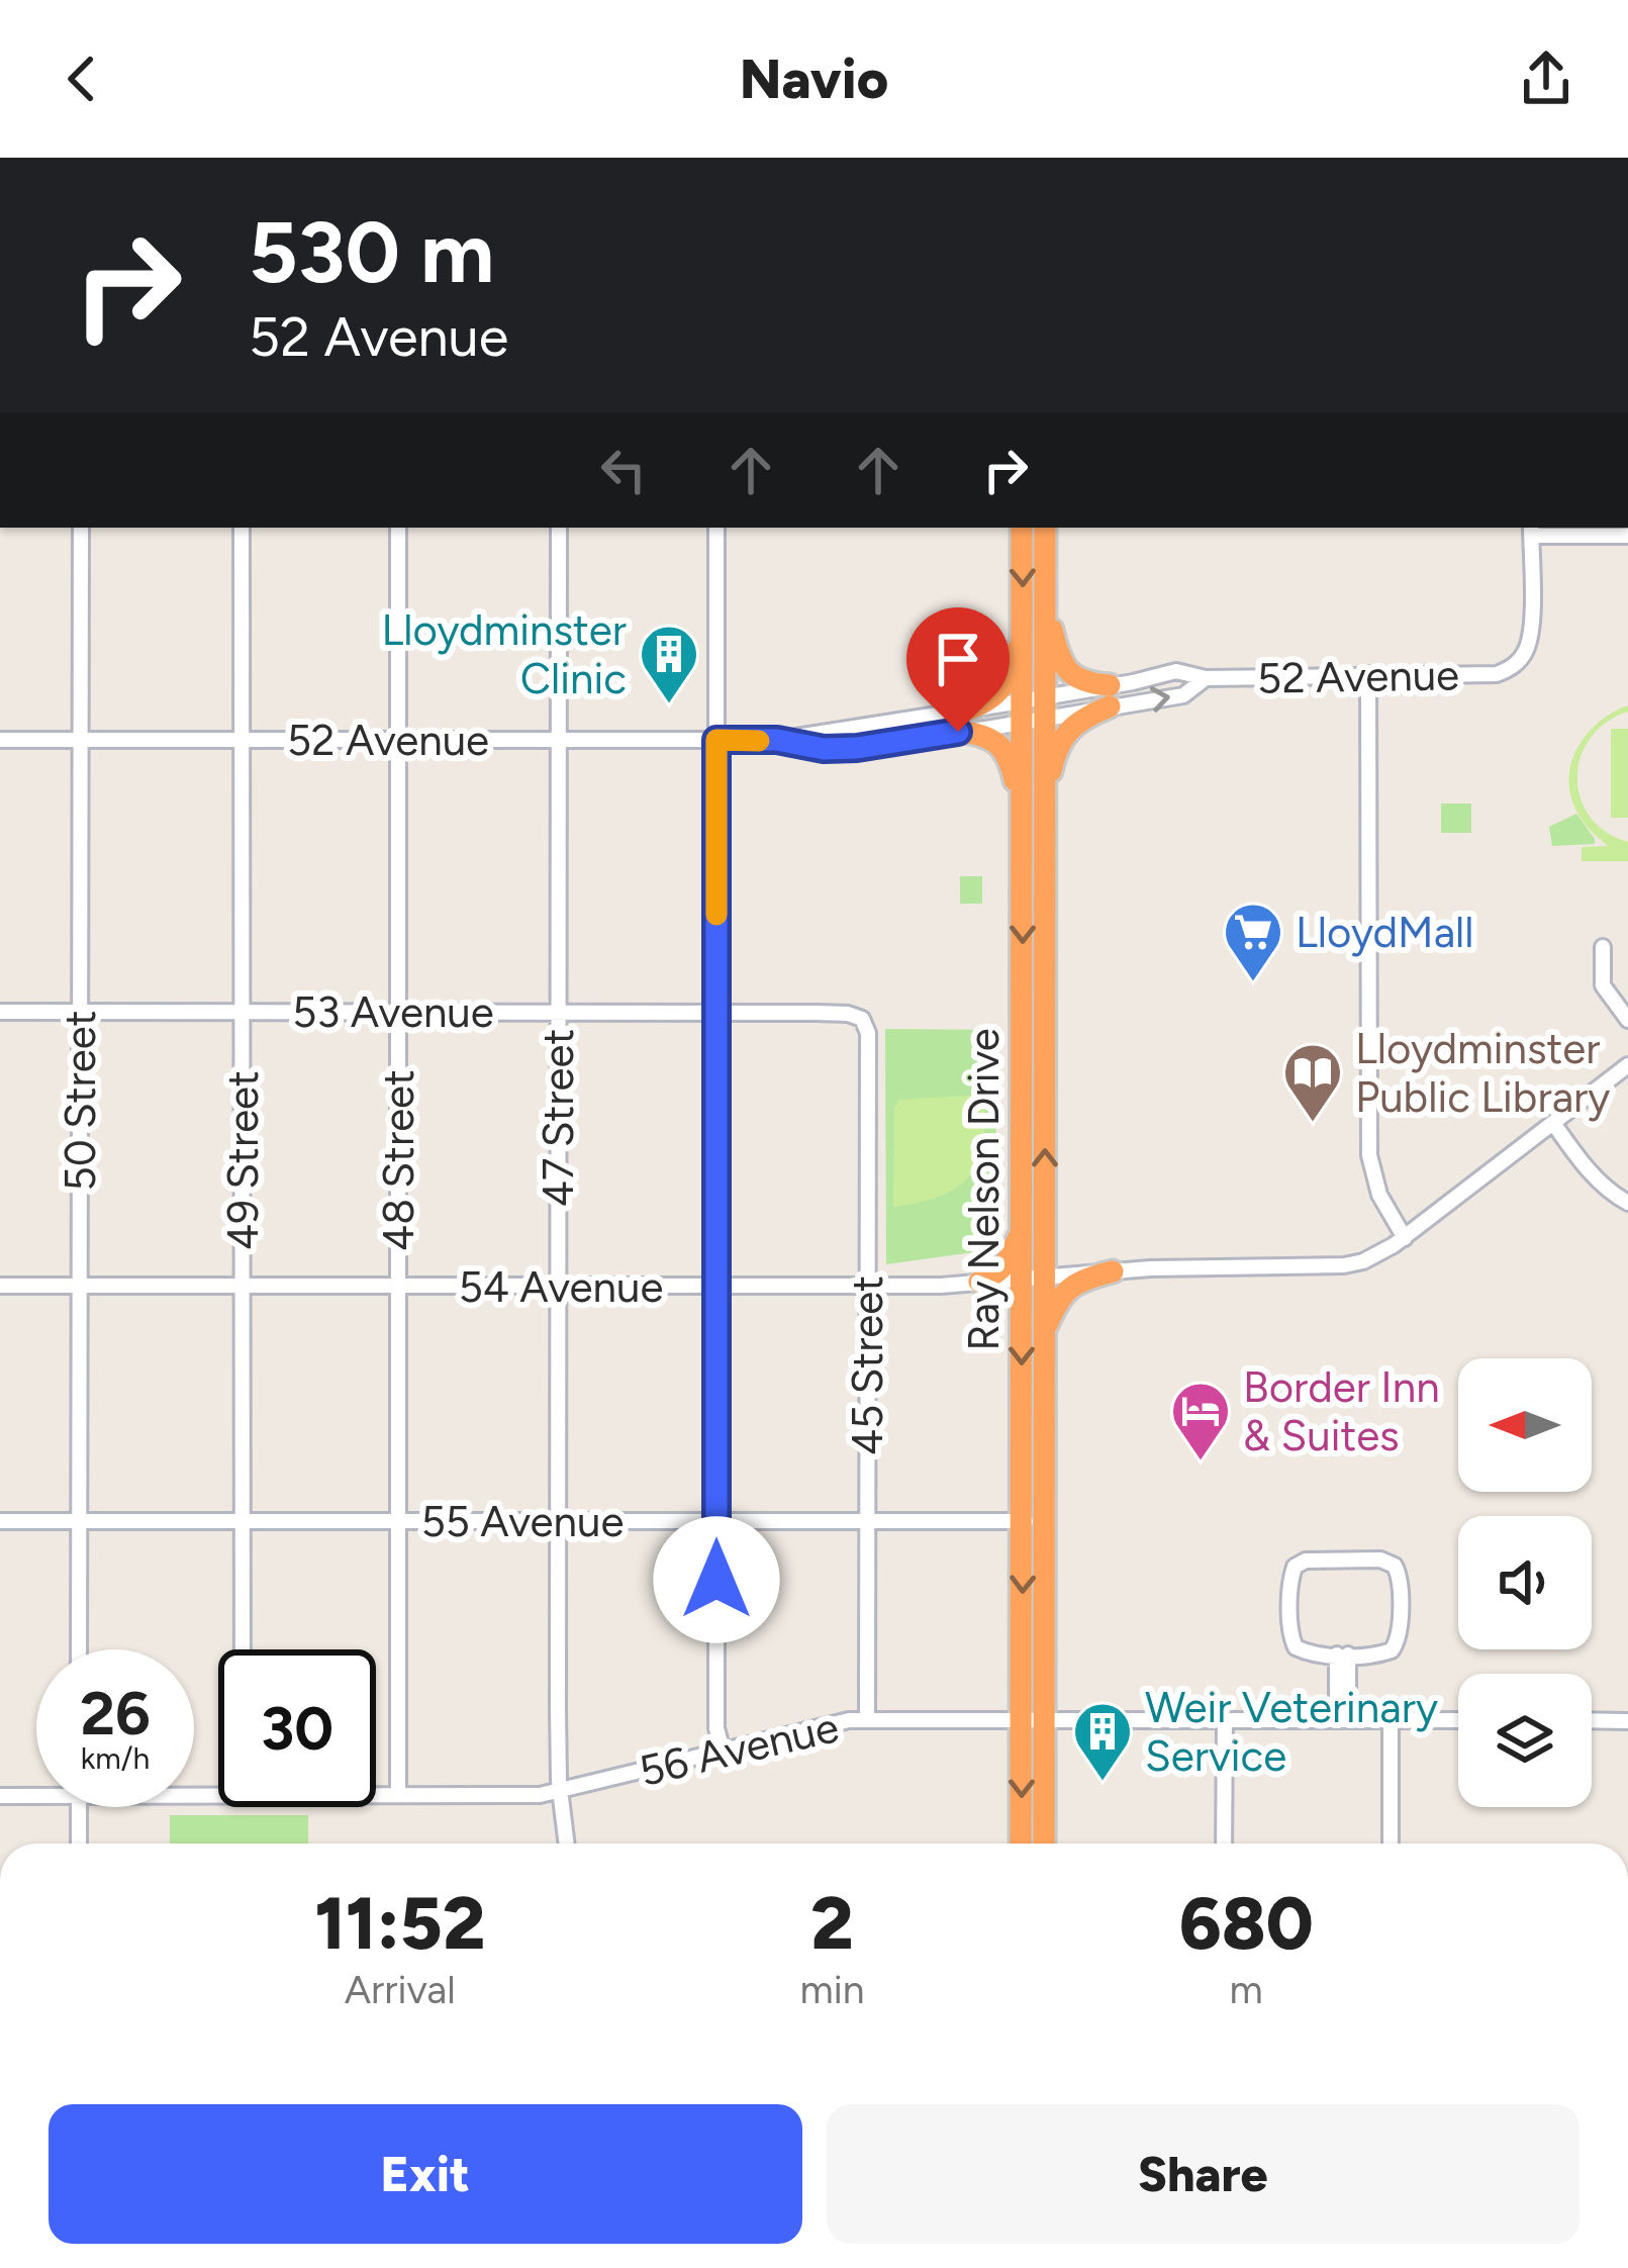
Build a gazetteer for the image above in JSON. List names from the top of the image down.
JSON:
{
  "streets": {
    "highway": ["Ray Nelson Drive"],
    "street": [
      "52 Avenue",
      "53 Avenue",
      "50 Street",
      "47 Street",
      "49 Street",
      "48 Street",
      "54 Avenue",
      "45 Street",
      "55 Avenue",
      "56 Avenue"
    ]
  },
  "crossings": [
    ["52 Avenue", "50 Street"],
    ["52 Avenue", "47 Street"],
    ["52 Avenue", "49 Street"],
    ["52 Avenue", "48 Street"],
    ["52 Avenue", "Ray Nelson Drive"],
    ["53 Avenue", "50 Street"],
    ["53 Avenue", "47 Street"],
    ["53 Avenue", "49 Street"],
    ["53 Avenue", "48 Street"],
    ["53 Avenue", "45 Street"],
    ["50 Street", "54 Avenue"],
    ["50 Street", "55 Avenue"],
    ["47 Street", "54 Avenue"],
    ["47 Street", "55 Avenue"],
    ["47 Street", "56 Avenue"],
    ["49 Street", "54 Avenue"],
    ["49 Street", "55 Avenue"],
    ["48 Street", "54 Avenue"],
    ["48 Street", "55 Avenue"],
    ["48 Street", "56 Avenue"],
    ["Ray Nelson Drive", "54 Avenue"],
    ["Ray Nelson Drive", "55 Avenue"],
    ["Ray Nelson Drive", "56 Avenue"],
    ["54 Avenue", "45 Street"],
    ["45 Street", "55 Avenue"],
    ["45 Street", "56 Avenue"]
  ],
  "places": {
    "building": ["Lloydminster Clinic", "Weir Veterinary Service"],
    "supermarket": ["LloydMall"],
    "library": ["Lloydminster Public Library"],
    "hotel": ["Border Inn & Suites"]
  },
  "north": "left",
  "page": {
    "header": "Navio",
    "turn": ["530 m", "52 Avenue"],
    "speed": "26 km/h",
    "limit": "30",
    "eta": [
      "11:52",
      "Arrival",
      "2",
      "min",
      "680",
      "m"
    ],
    "buttons": ["Exit", "Share"]
  }
}
